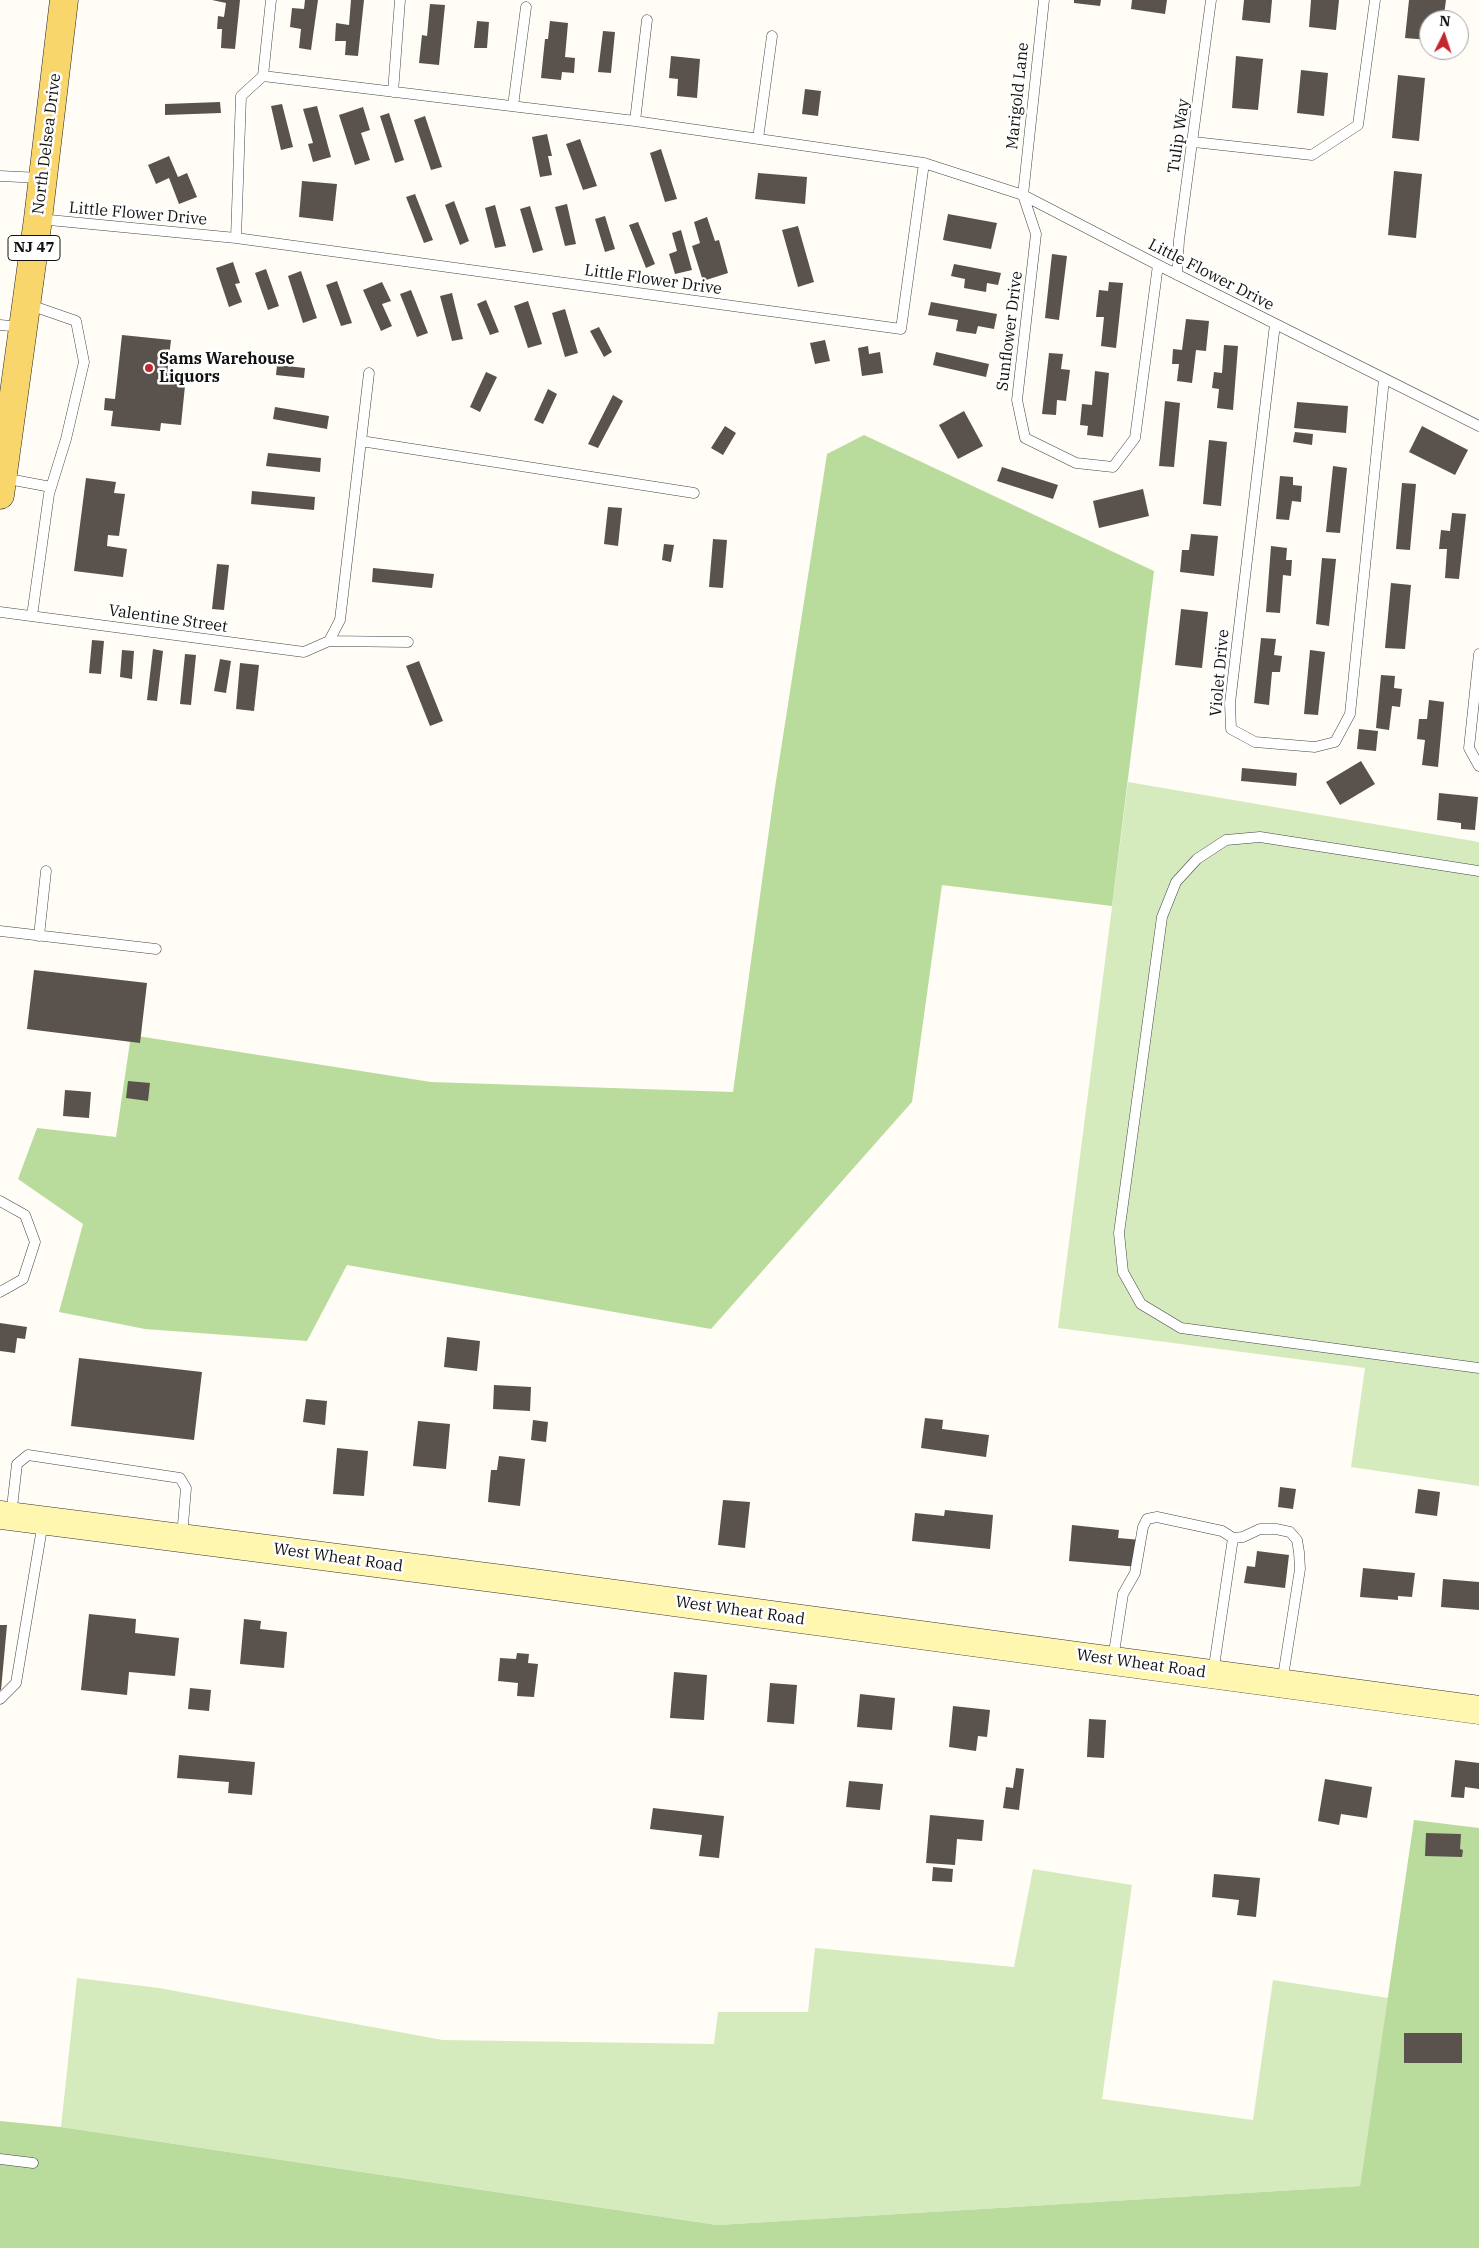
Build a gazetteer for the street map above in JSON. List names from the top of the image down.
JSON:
{
  "streets": {
    "main road": ["North Delsea Drive", "NJ 47"],
    "street": ["West Wheat Road"],
    "lane": [
      "Marigold Lane",
      "Tulip Way",
      "Little Flower Drive",
      "Sunflower Drive",
      "Valentine Street",
      "Violet Drive"
    ]
  },
  "crossings": [
    ["Marigold Lane", "Little Flower Drive"],
    ["Marigold Lane", "Sunflower Drive"],
    ["Tulip Way", "Little Flower Drive"],
    ["North Delsea Drive", "Little Flower Drive"],
    ["Little Flower Drive", "Sunflower Drive"],
    ["Little Flower Drive", "Violet Drive"]
  ],
  "places": ["Sams Warehouse Liquors"],
  "north": "top"
}
